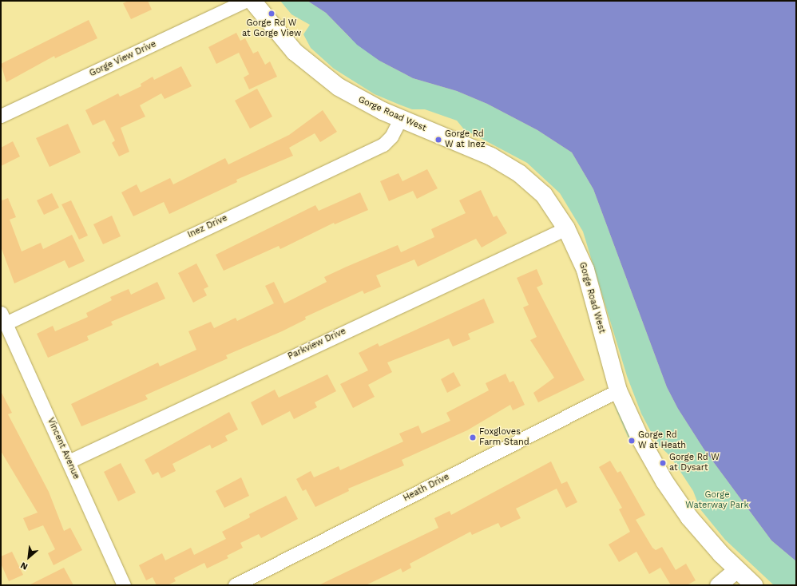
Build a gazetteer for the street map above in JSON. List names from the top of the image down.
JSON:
{
  "streets": {
    "main road": ["Gorge Road West"],
    "street": [
      "Gorge View Drive",
      "Inez Drive",
      "Parkview Drive",
      "Vincent Avenue",
      "Heath Drive"
    ]
  },
  "crossings": [
    ["Gorge Road West", "Inez Drive"],
    ["Gorge Road West", "Parkview Drive"],
    ["Gorge Road West", "Heath Drive"],
    ["Inez Drive", "Vincent Avenue"],
    ["Parkview Drive", "Vincent Avenue"]
  ],
  "parks": ["Gorge Waterway Park"],
  "places": [
    "Gorge Rd W at Gorge View",
    "Gorge Rd W at Inez",
    "Foxgloves Farm Stand",
    "Gorge Rd W at Heath",
    "Gorge Rd W at Dysart"
  ],
  "north": "bottom left"
}
